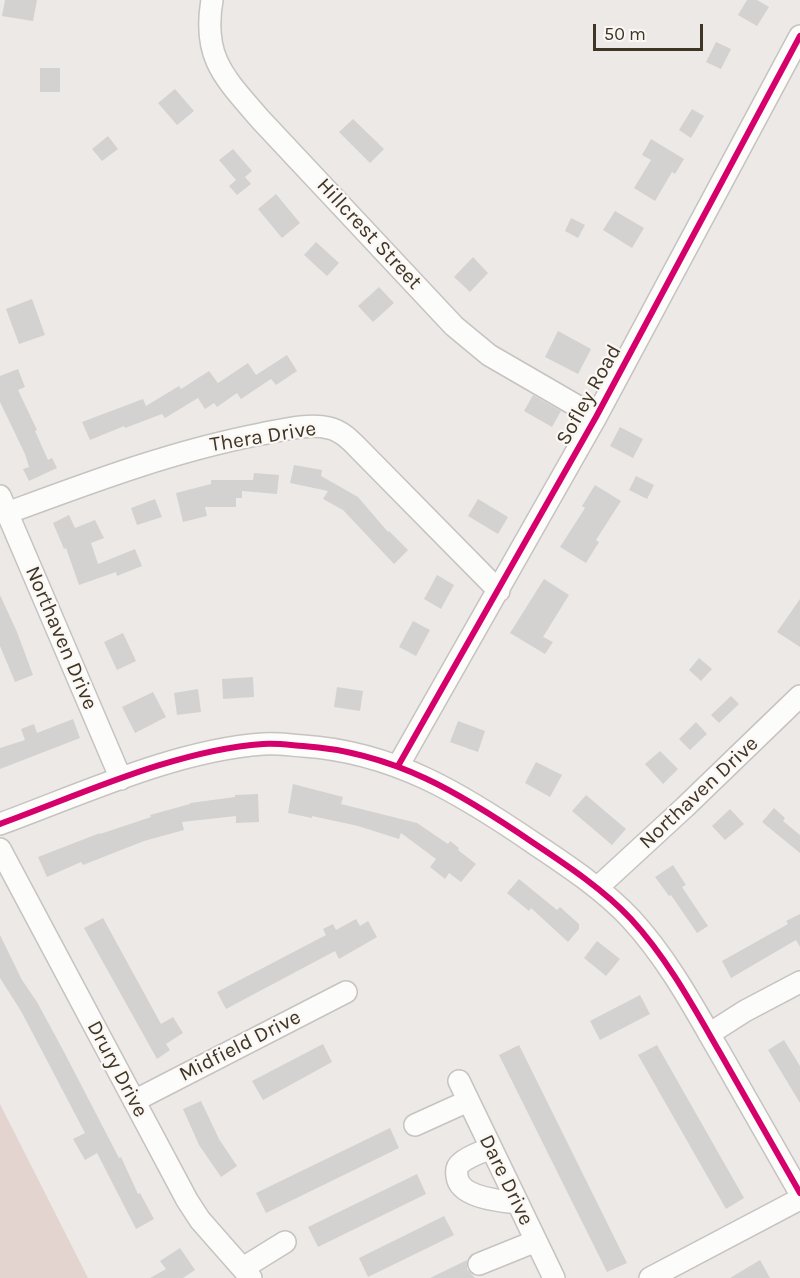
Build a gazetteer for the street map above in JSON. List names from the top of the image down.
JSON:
{
  "streets": {
    "street": [
      "Hillcrest Street",
      "Sofley Road",
      "Thera Drive",
      "Northaven Drive",
      "Midfield Drive",
      "Drury Drive",
      "Dare Drive"
    ]
  },
  "crossings": [
    ["Hillcrest Street", "Sofley Road"],
    ["Sofley Road", "Thera Drive"],
    ["Thera Drive", "Northaven Drive"],
    ["Midfield Drive", "Drury Drive"]
  ],
  "scale_bar": "50 m"
}
